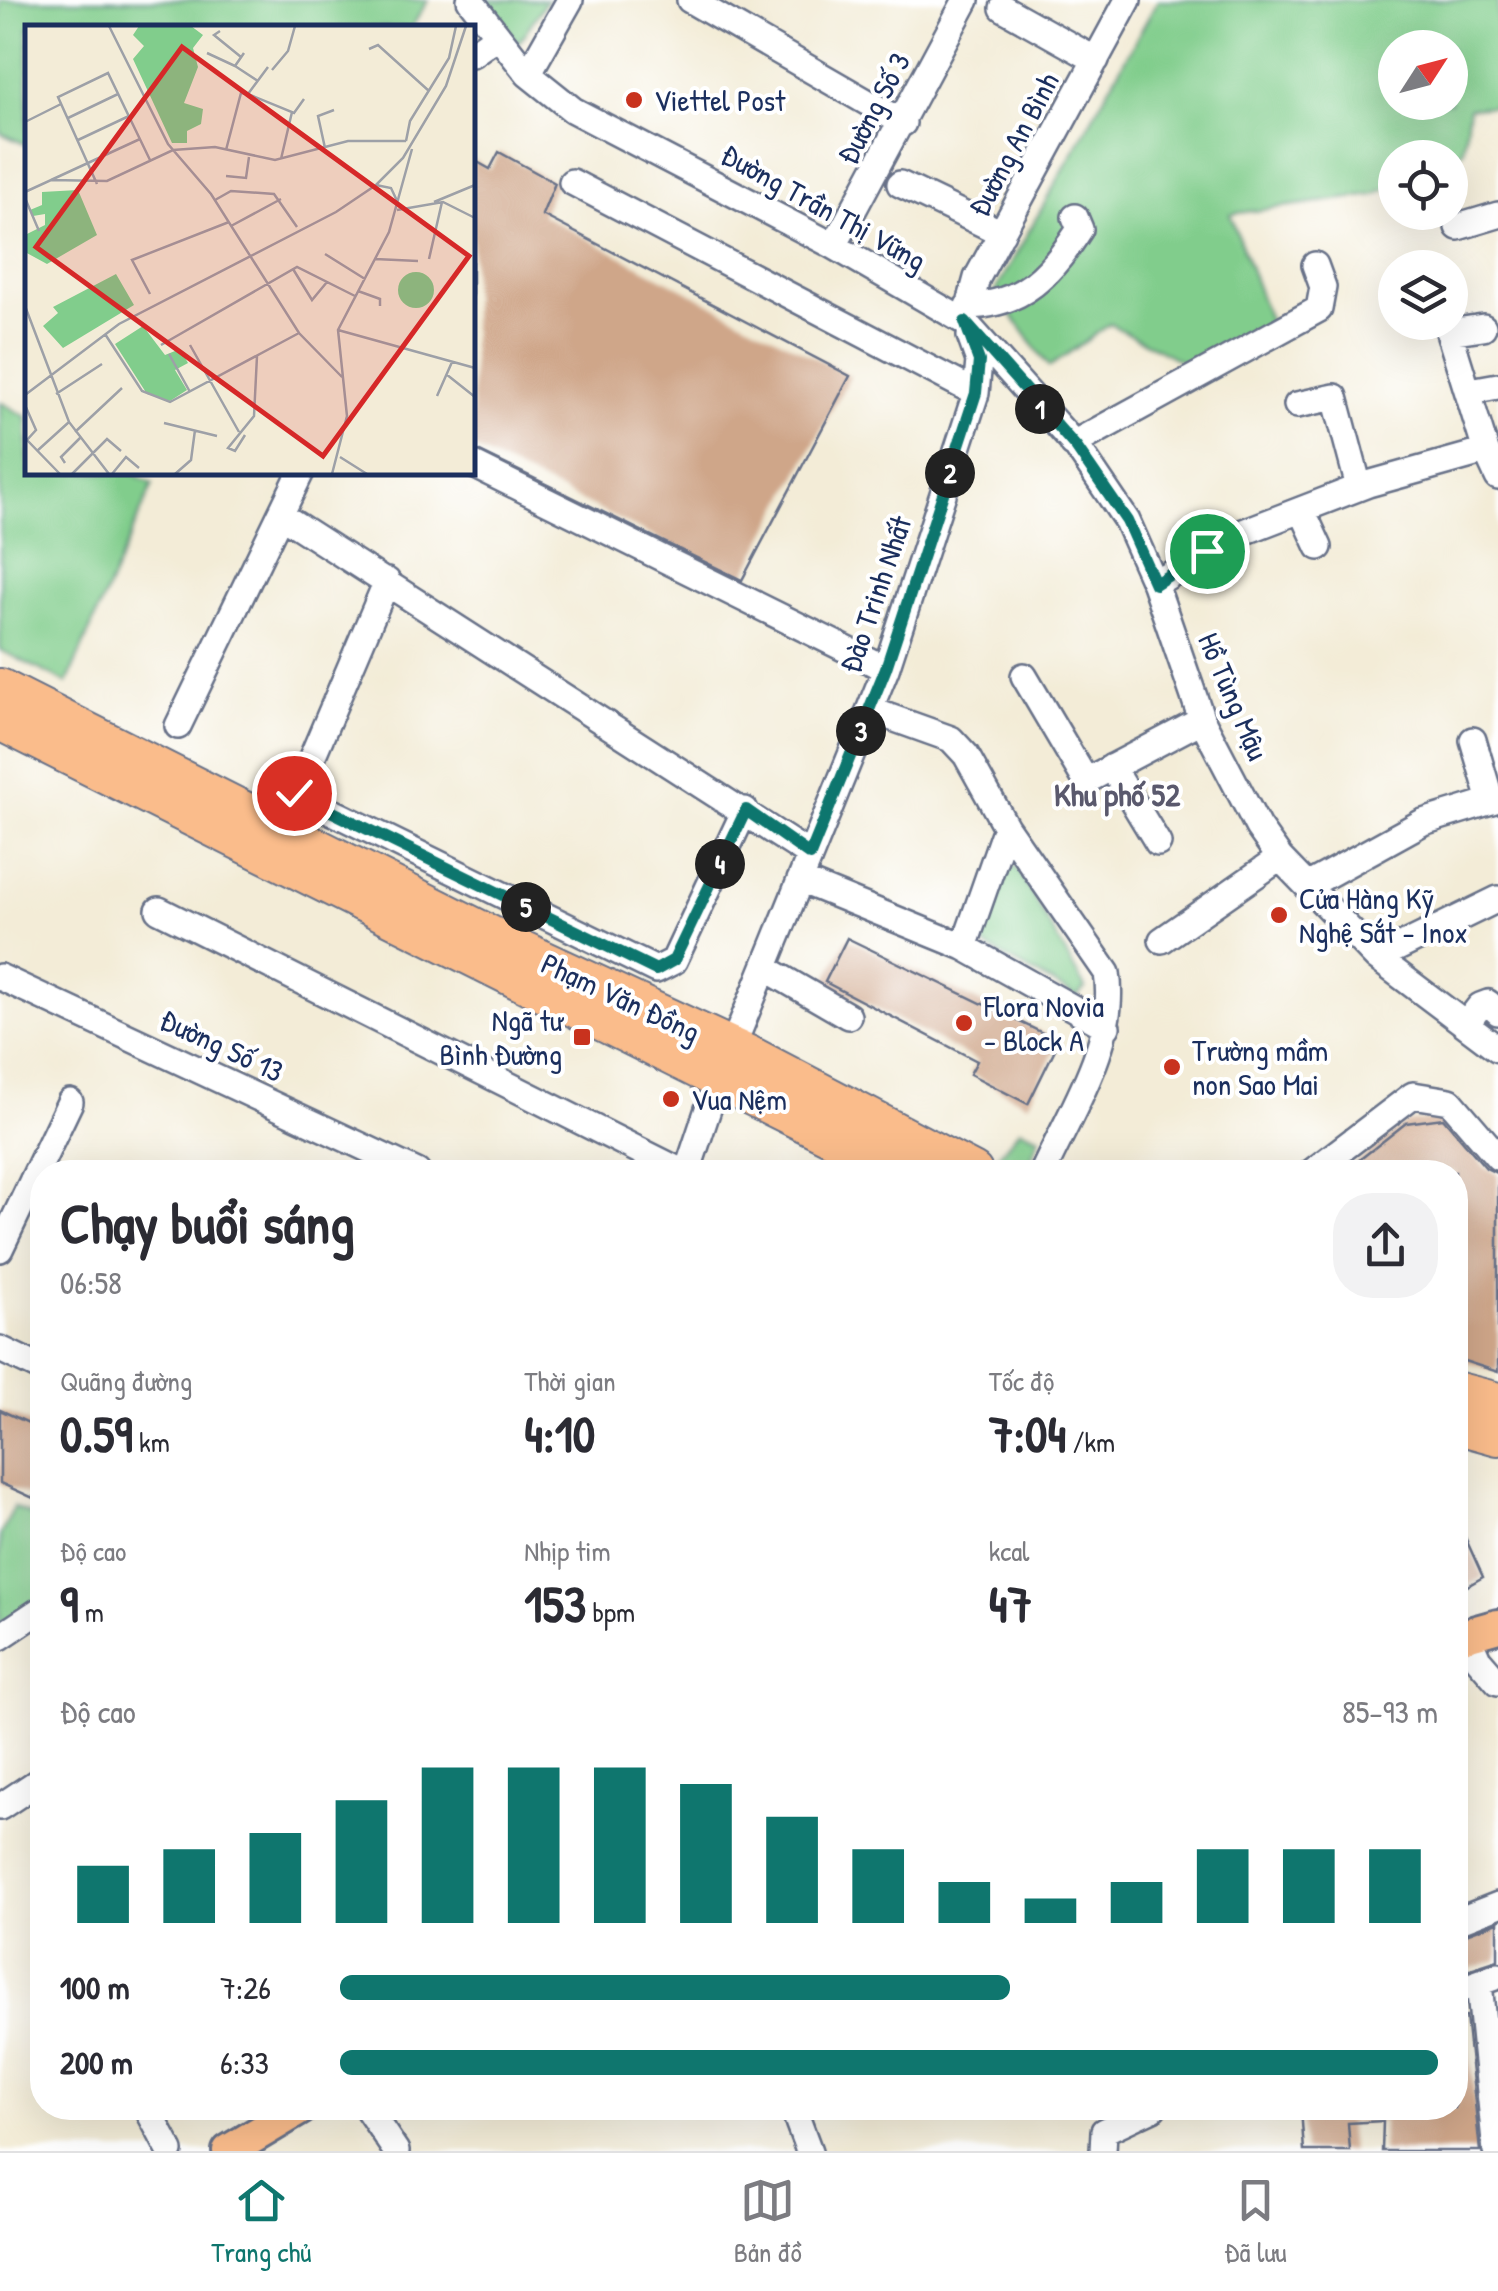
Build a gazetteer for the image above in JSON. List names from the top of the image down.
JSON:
{
  "streets": {
    "highway": ["Phạm Văn Đồng"],
    "street": [
      "Đường Số 3",
      "Đường An Bình",
      "Đường Trần Thị Vững",
      "Đào Trinh Nhất",
      "Hồ Tùng Mậu",
      "Đường Số 13"
    ]
  },
  "crossings": [
    ["Đường Số 3", "Đường Trần Thị Vững"],
    ["Đường An Bình", "Đường Trần Thị Vững"],
    ["Đường An Bình", "Đào Trinh Nhất"],
    ["Đường An Bình", "Hồ Tùng Mậu"],
    ["Đường Trần Thị Vững", "Đào Trinh Nhất"],
    ["Đường Trần Thị Vững", "Hồ Tùng Mậu"],
    ["Đào Trinh Nhất", "Hồ Tùng Mậu"],
    ["Đào Trinh Nhất", "Phạm Văn Đồng"]
  ],
  "districts": ["Khu phố 52"],
  "places": {
    "other": [
      "Viettel Post",
      "Cửa Hàng Kỹ Nghệ Sắt - Inox",
      "Flora Novia - Block A",
      "Trường mầm non Sao Mai",
      "Vua Nệm"
    ],
    "transit": ["Ngã tư Bình Đường"]
  },
  "north": "top right",
  "page": {
    "pins": [
      "1",
      "2",
      "3",
      "4",
      "5"
    ],
    "heading": ["Chạy buổi sáng", "06:58"],
    "stats": [
      ["Quãng đường", "0.59 km"],
      ["Thời gian", "4:10"],
      ["Tốc độ", "7:04 /km"],
      ["Độ cao", "9 m"],
      ["Nhịp tim", "153 bpm"],
      ["kcal", "47"]
    ],
    "chart": ["Độ cao", "85–93 m"],
    "list": [
      {
        "name": "100 m",
        "note": "7:26"
      },
      {
        "name": "200 m",
        "note": "6:33"
      }
    ],
    "tabs": ["Trang chủ", "Bản đồ", "Đã lưu"]
  }
}
